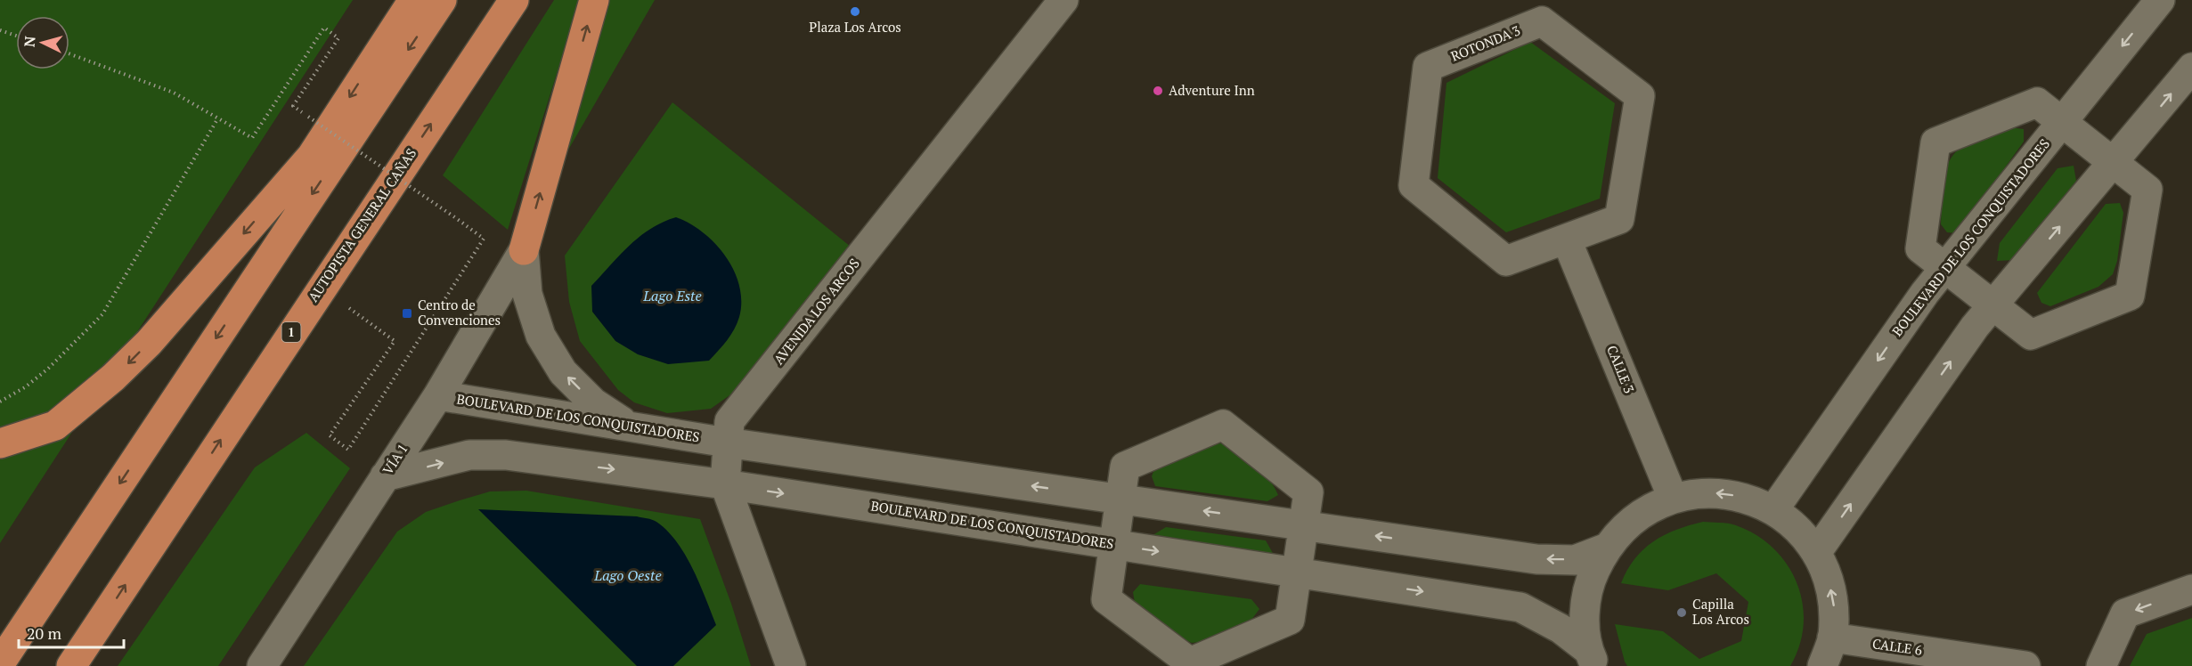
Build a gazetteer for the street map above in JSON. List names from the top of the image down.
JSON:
{
  "streets": {
    "highway": ["AUTOPISTA GENERAL CAÑAS", "1"],
    "street": [
      "ROTONDA 3",
      "BOULEVARD DE LOS CONQUISTADORES",
      "AVENIDA LOS ARCOS",
      "CALLE 3",
      "VÍA 1",
      "CALLE 6"
    ]
  },
  "crossings": [
    ["ROTONDA 3", "CALLE 3"],
    ["BOULEVARD DE LOS CONQUISTADORES", "AVENIDA LOS ARCOS"],
    ["BOULEVARD DE LOS CONQUISTADORES", "VÍA 1"]
  ],
  "water": ["Lago Este", "Lago Oeste"],
  "places": {
    "other": ["Plaza Los Arcos", "Adventure Inn", "Capilla Los Arcos"],
    "transit": ["Centro de Convenciones"]
  },
  "scale_bar": "20 m",
  "north": "left"
}
